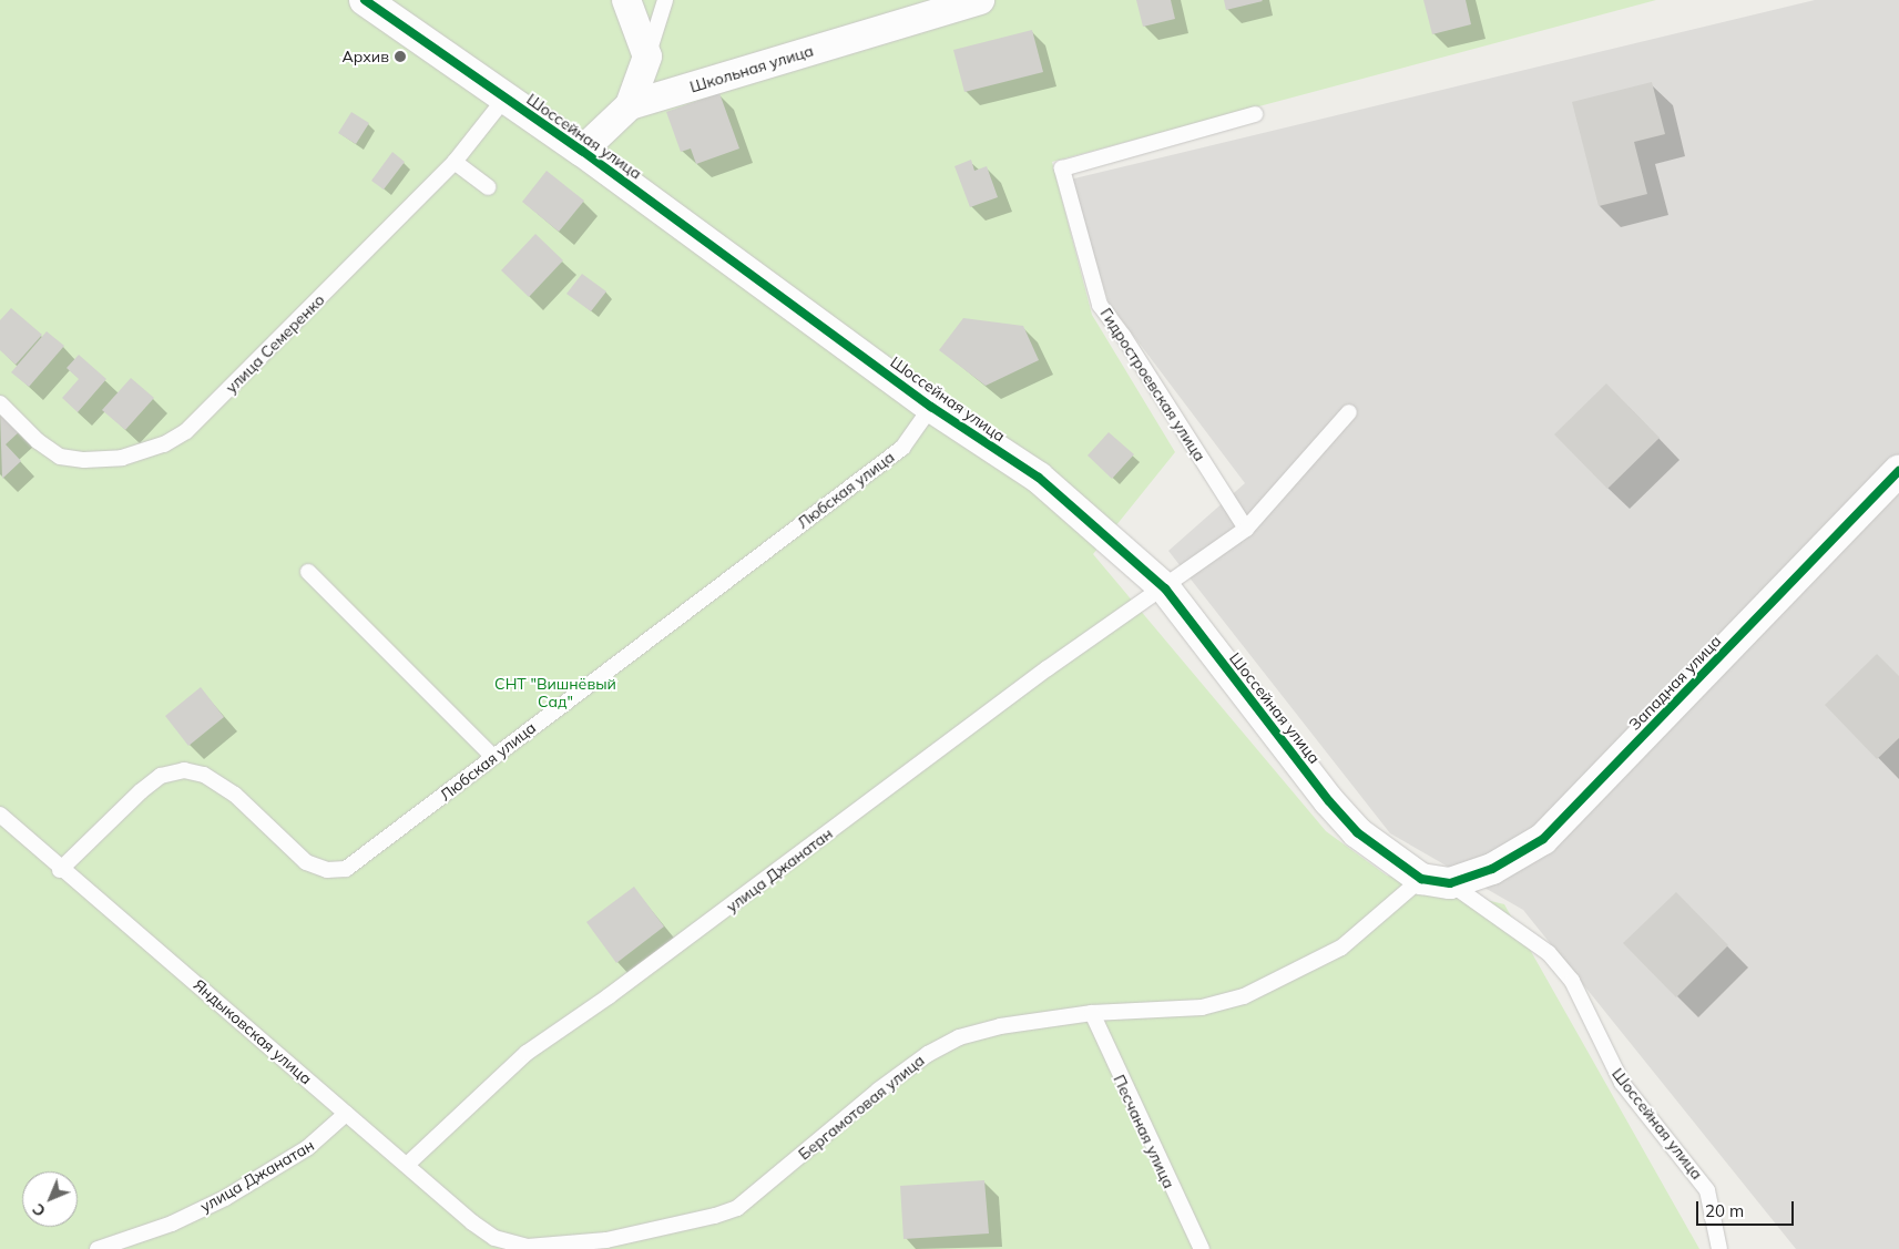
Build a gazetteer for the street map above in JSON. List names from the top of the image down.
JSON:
{
  "streets": {
    "street": ["Школьная улица", "Шоссейная улица", "Западная улица"],
    "lane": [
      "улица Семеренко",
      "Гидростроевская улица",
      "Любская улица",
      "улица Джанатан",
      "Яндыковская улица",
      "Бергамотовая улица",
      "Песчаная улица"
    ]
  },
  "crossings": [
    ["Шоссейная улица", "улица Семеренко"],
    ["Шоссейная улица", "Любская улица"],
    ["Шоссейная улица", "Западная улица"],
    ["Шоссейная улица", "улица Джанатан"],
    ["Шоссейная улица", "Бергамотовая улица"],
    ["Гидростроевская улица", "улица Джанатан"],
    ["Любская улица", "Яндыковская улица"],
    ["Западная улица", "Бергамотовая улица"],
    ["улица Джанатан", "Яндыковская улица"],
    ["Яндыковская улица", "Бергамотовая улица"],
    ["Бергамотовая улица", "Песчаная улица"]
  ],
  "parks": ["СНТ \"Вишнёвый Сад\""],
  "places": ["Архив"],
  "scale_bar": "20 m",
  "north": "bottom left"
}
